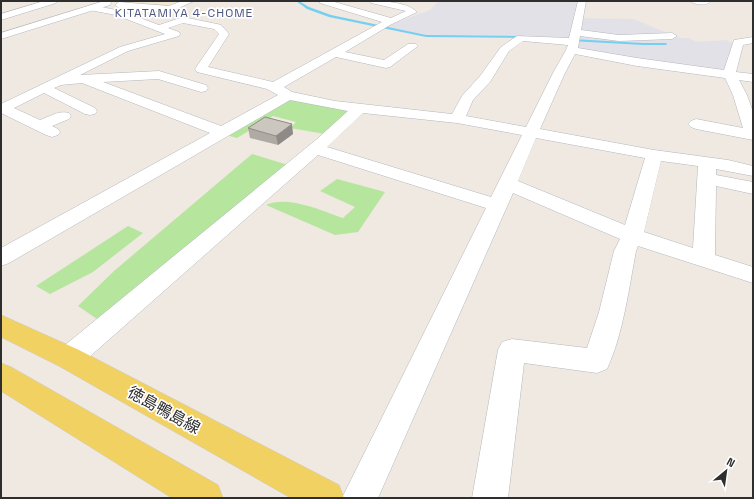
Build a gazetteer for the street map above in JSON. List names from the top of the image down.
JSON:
{
  "streets": {
    "main road": ["徳島鴨島線"]
  },
  "districts": ["KITATAMIYA 4-CHOME"],
  "north": "top right"
}
